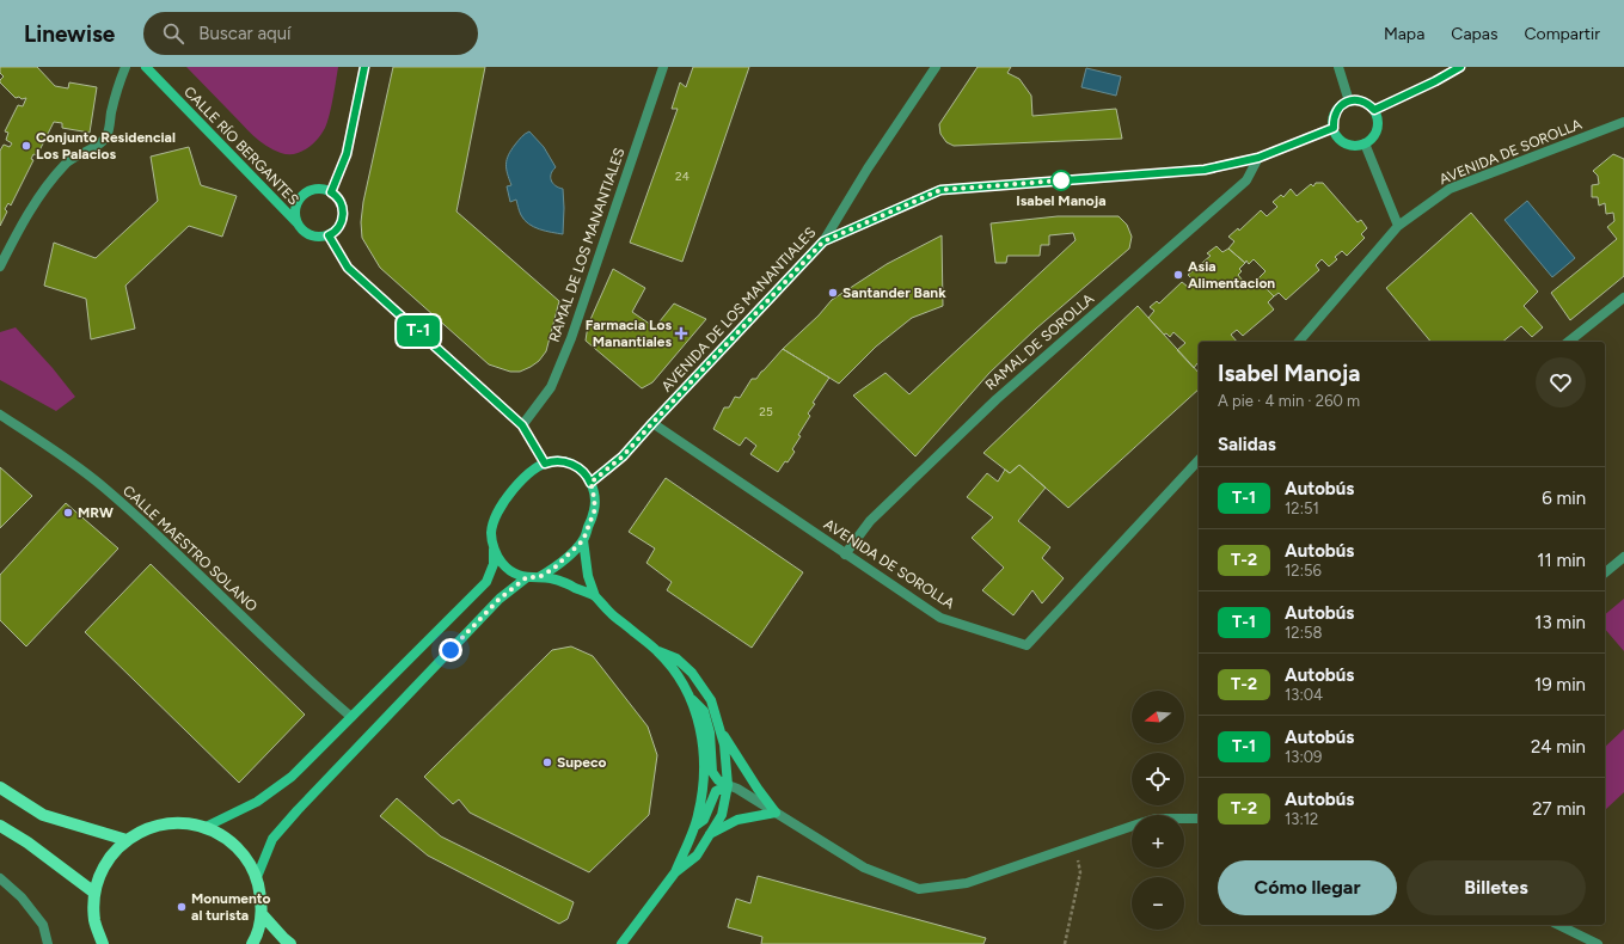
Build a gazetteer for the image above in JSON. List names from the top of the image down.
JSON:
{
  "streets": {
    "main road": ["CALLE RÍO BERGANTES", "AVENIDA DE LOS MANANTIALES"],
    "street": [
      "AVENIDA DE SOROLLA",
      "RAMAL DE LOS MANANTIALES",
      "RAMAL DE SOROLLA",
      "CALLE MAESTRO SOLANO"
    ]
  },
  "crossings": [
    ["AVENIDA DE SOROLLA", "AVENIDA DE LOS MANANTIALES"],
    ["AVENIDA DE SOROLLA", "RAMAL DE SOROLLA"]
  ],
  "places": {
    "other": [
      "Conjunto Residencial Los Palacios",
      "Isabel Manoja",
      "Asia Alimentacion",
      "Santander Bank",
      "MRW",
      "Supeco",
      "Monumento al turista"
    ],
    "health": ["Farmacia Los Manantiales"]
  },
  "lines": ["bus line T-1"],
  "house_numbers": ["24", "25"],
  "north": "left",
  "page": {
    "header": "Linewise",
    "search": "Buscar aquí",
    "nav": ["Mapa", "Capas", "Compartir"],
    "on_map": "T-1",
    "heading": [
      ["Isabel Manoja", "A pie · 4 min · 260 m"],
      "Salidas"
    ],
    "list": [
      {
        "mark": "T-1",
        "name": "Autobús",
        "note": "12:51",
        "value": "6 min"
      },
      {
        "mark": "T-2",
        "name": "Autobús",
        "note": "12:56",
        "value": "11 min"
      },
      {
        "mark": "T-1",
        "name": "Autobús",
        "note": "12:58",
        "value": "13 min"
      },
      {
        "mark": "T-2",
        "name": "Autobús",
        "note": "13:04",
        "value": "19 min"
      },
      {
        "mark": "T-1",
        "name": "Autobús",
        "note": "13:09",
        "value": "24 min"
      },
      {
        "mark": "T-2",
        "name": "Autobús",
        "note": "13:12",
        "value": "27 min"
      }
    ],
    "map_buttons": ["+", "−"],
    "buttons": ["Cómo llegar", "Billetes"]
  }
}
